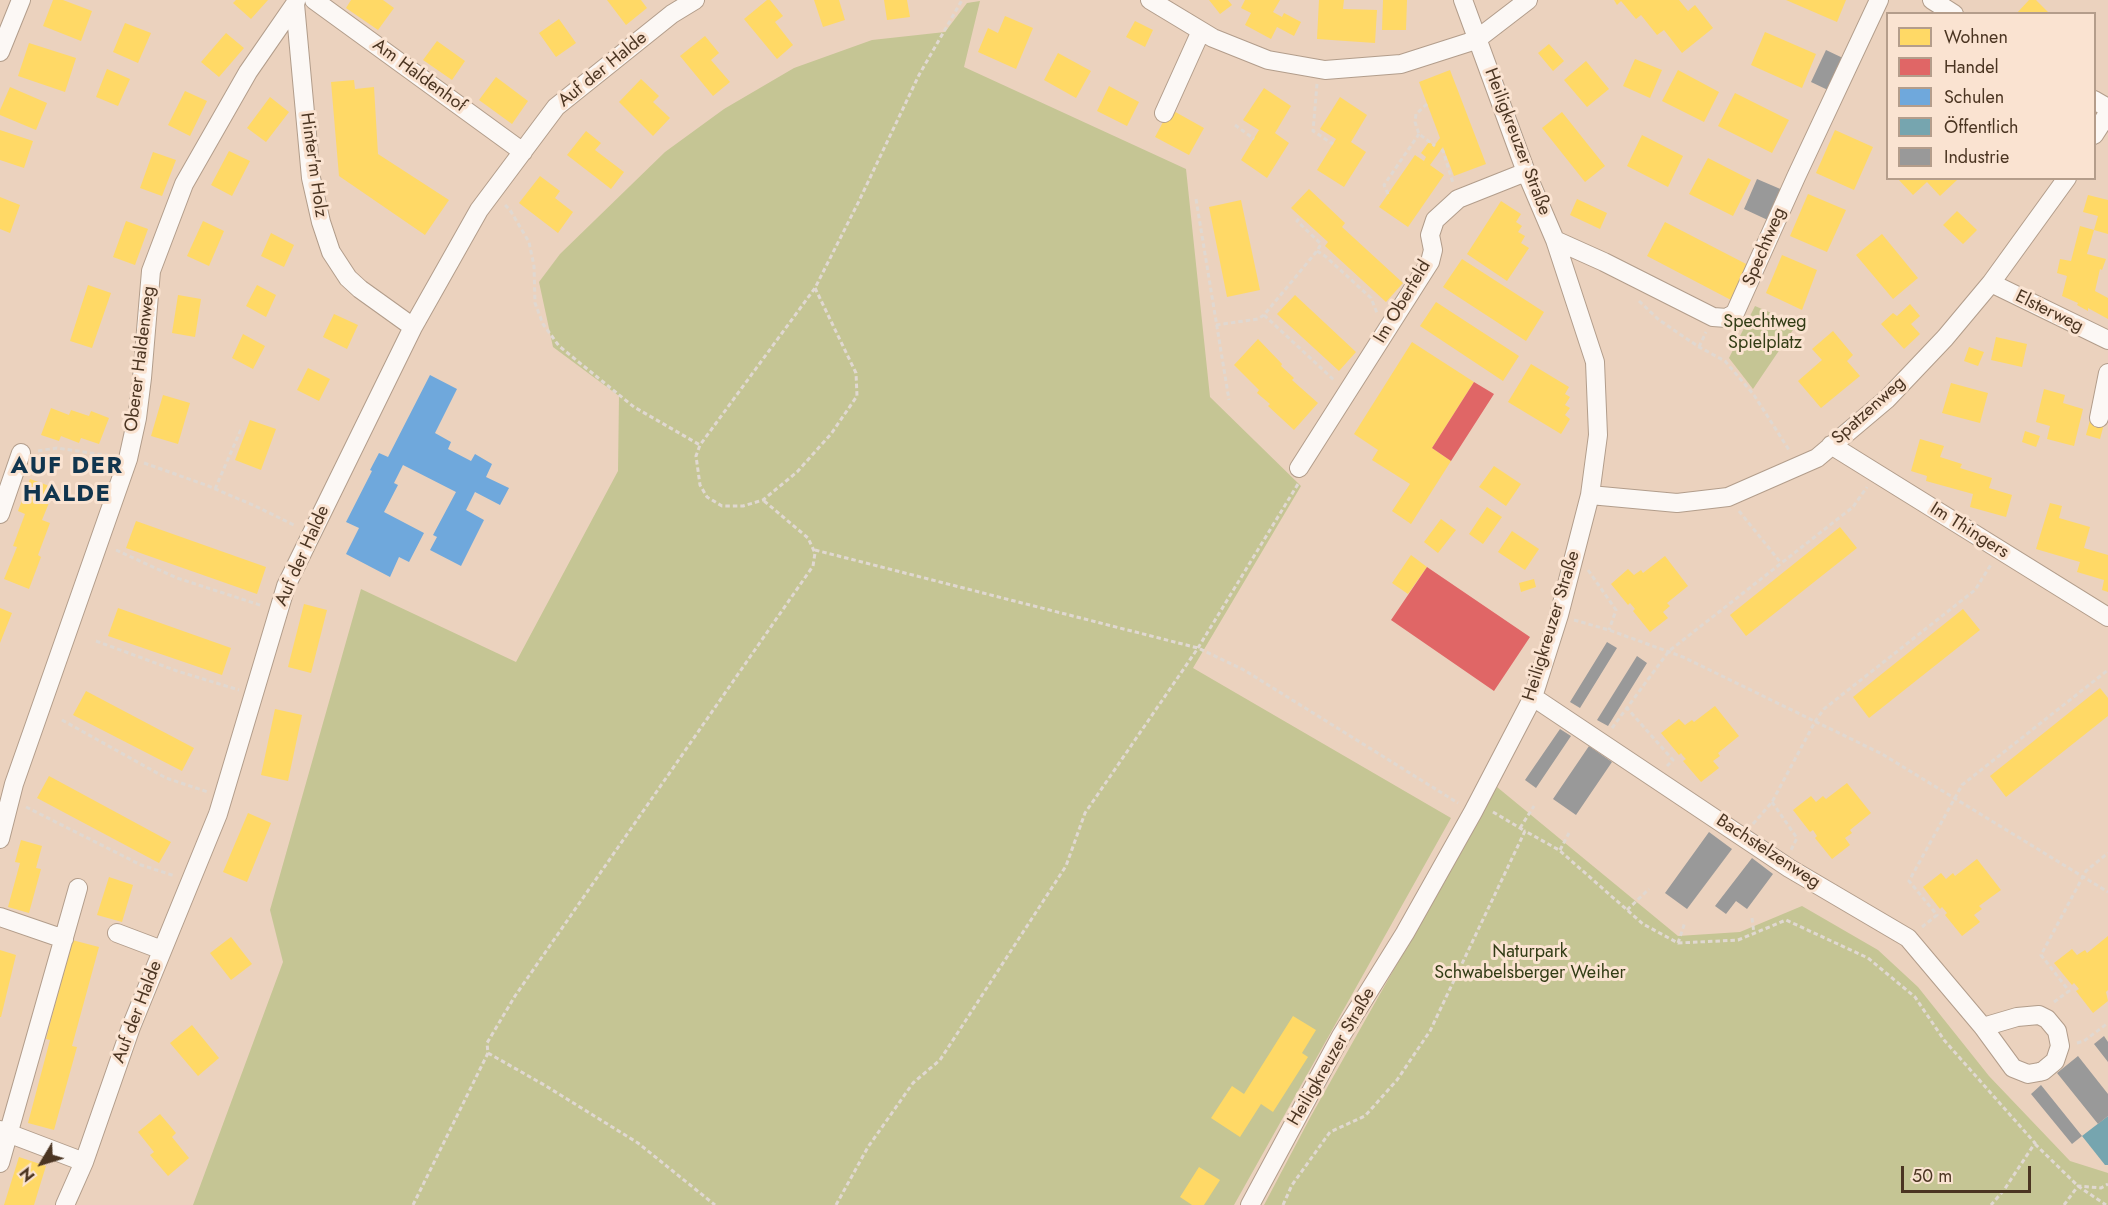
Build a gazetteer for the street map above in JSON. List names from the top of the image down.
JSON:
{
  "streets": {
    "street": [
      "Auf der Halde",
      "Am Haldenhof",
      "Heiligkreuzer Straße",
      "Hinter'm Holz",
      "Spechtweg",
      "Im Oberfeld",
      "Elsterweg",
      "Oberer Haldenweg",
      "Spatzenweg",
      "Im Thingers",
      "Bachstelzenweg"
    ]
  },
  "crossings": [
    ["Auf der Halde", "Am Haldenhof"],
    ["Auf der Halde", "Hinter'm Holz"],
    ["Heiligkreuzer Straße", "Spechtweg"],
    ["Heiligkreuzer Straße", "Im Oberfeld"],
    ["Heiligkreuzer Straße", "Spatzenweg"],
    ["Heiligkreuzer Straße", "Bachstelzenweg"],
    ["Hinter'm Holz", "Oberer Haldenweg"],
    ["Elsterweg", "Spatzenweg"],
    ["Spatzenweg", "Im Thingers"]
  ],
  "districts": ["AUF DER HALDE"],
  "parks": ["Spechtweg Spielplatz", "Naturpark Schwabelsberger Weiher"],
  "legend": [
    "Wohnen",
    "Handel",
    "Schulen",
    "Öffentlich",
    "Industrie"
  ],
  "scale_bar": "50 m",
  "north": "bottom left"
}
